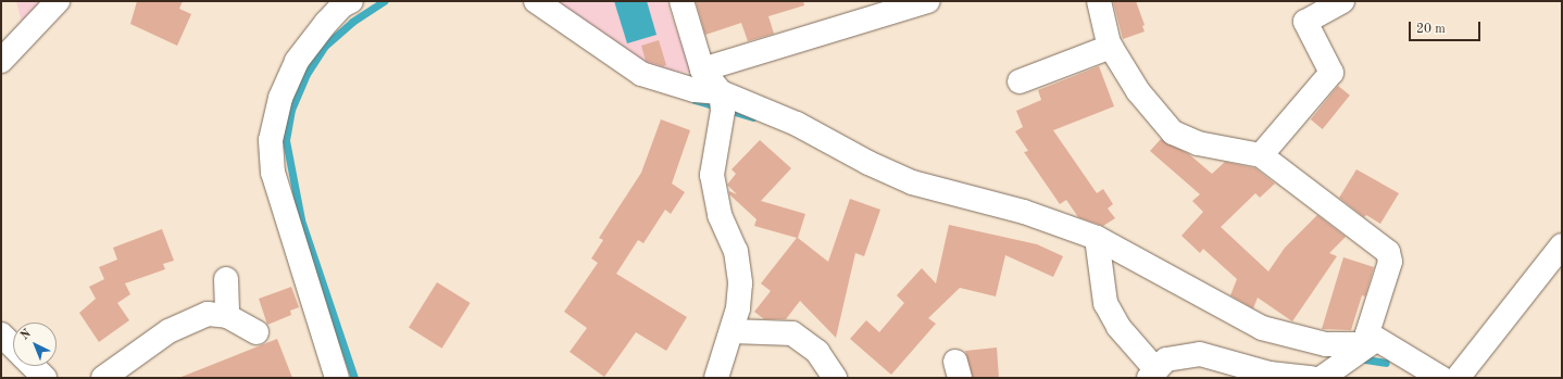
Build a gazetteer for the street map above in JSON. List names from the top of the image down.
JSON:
{
  "scale_bar": "20 m",
  "north": "top left"
}
